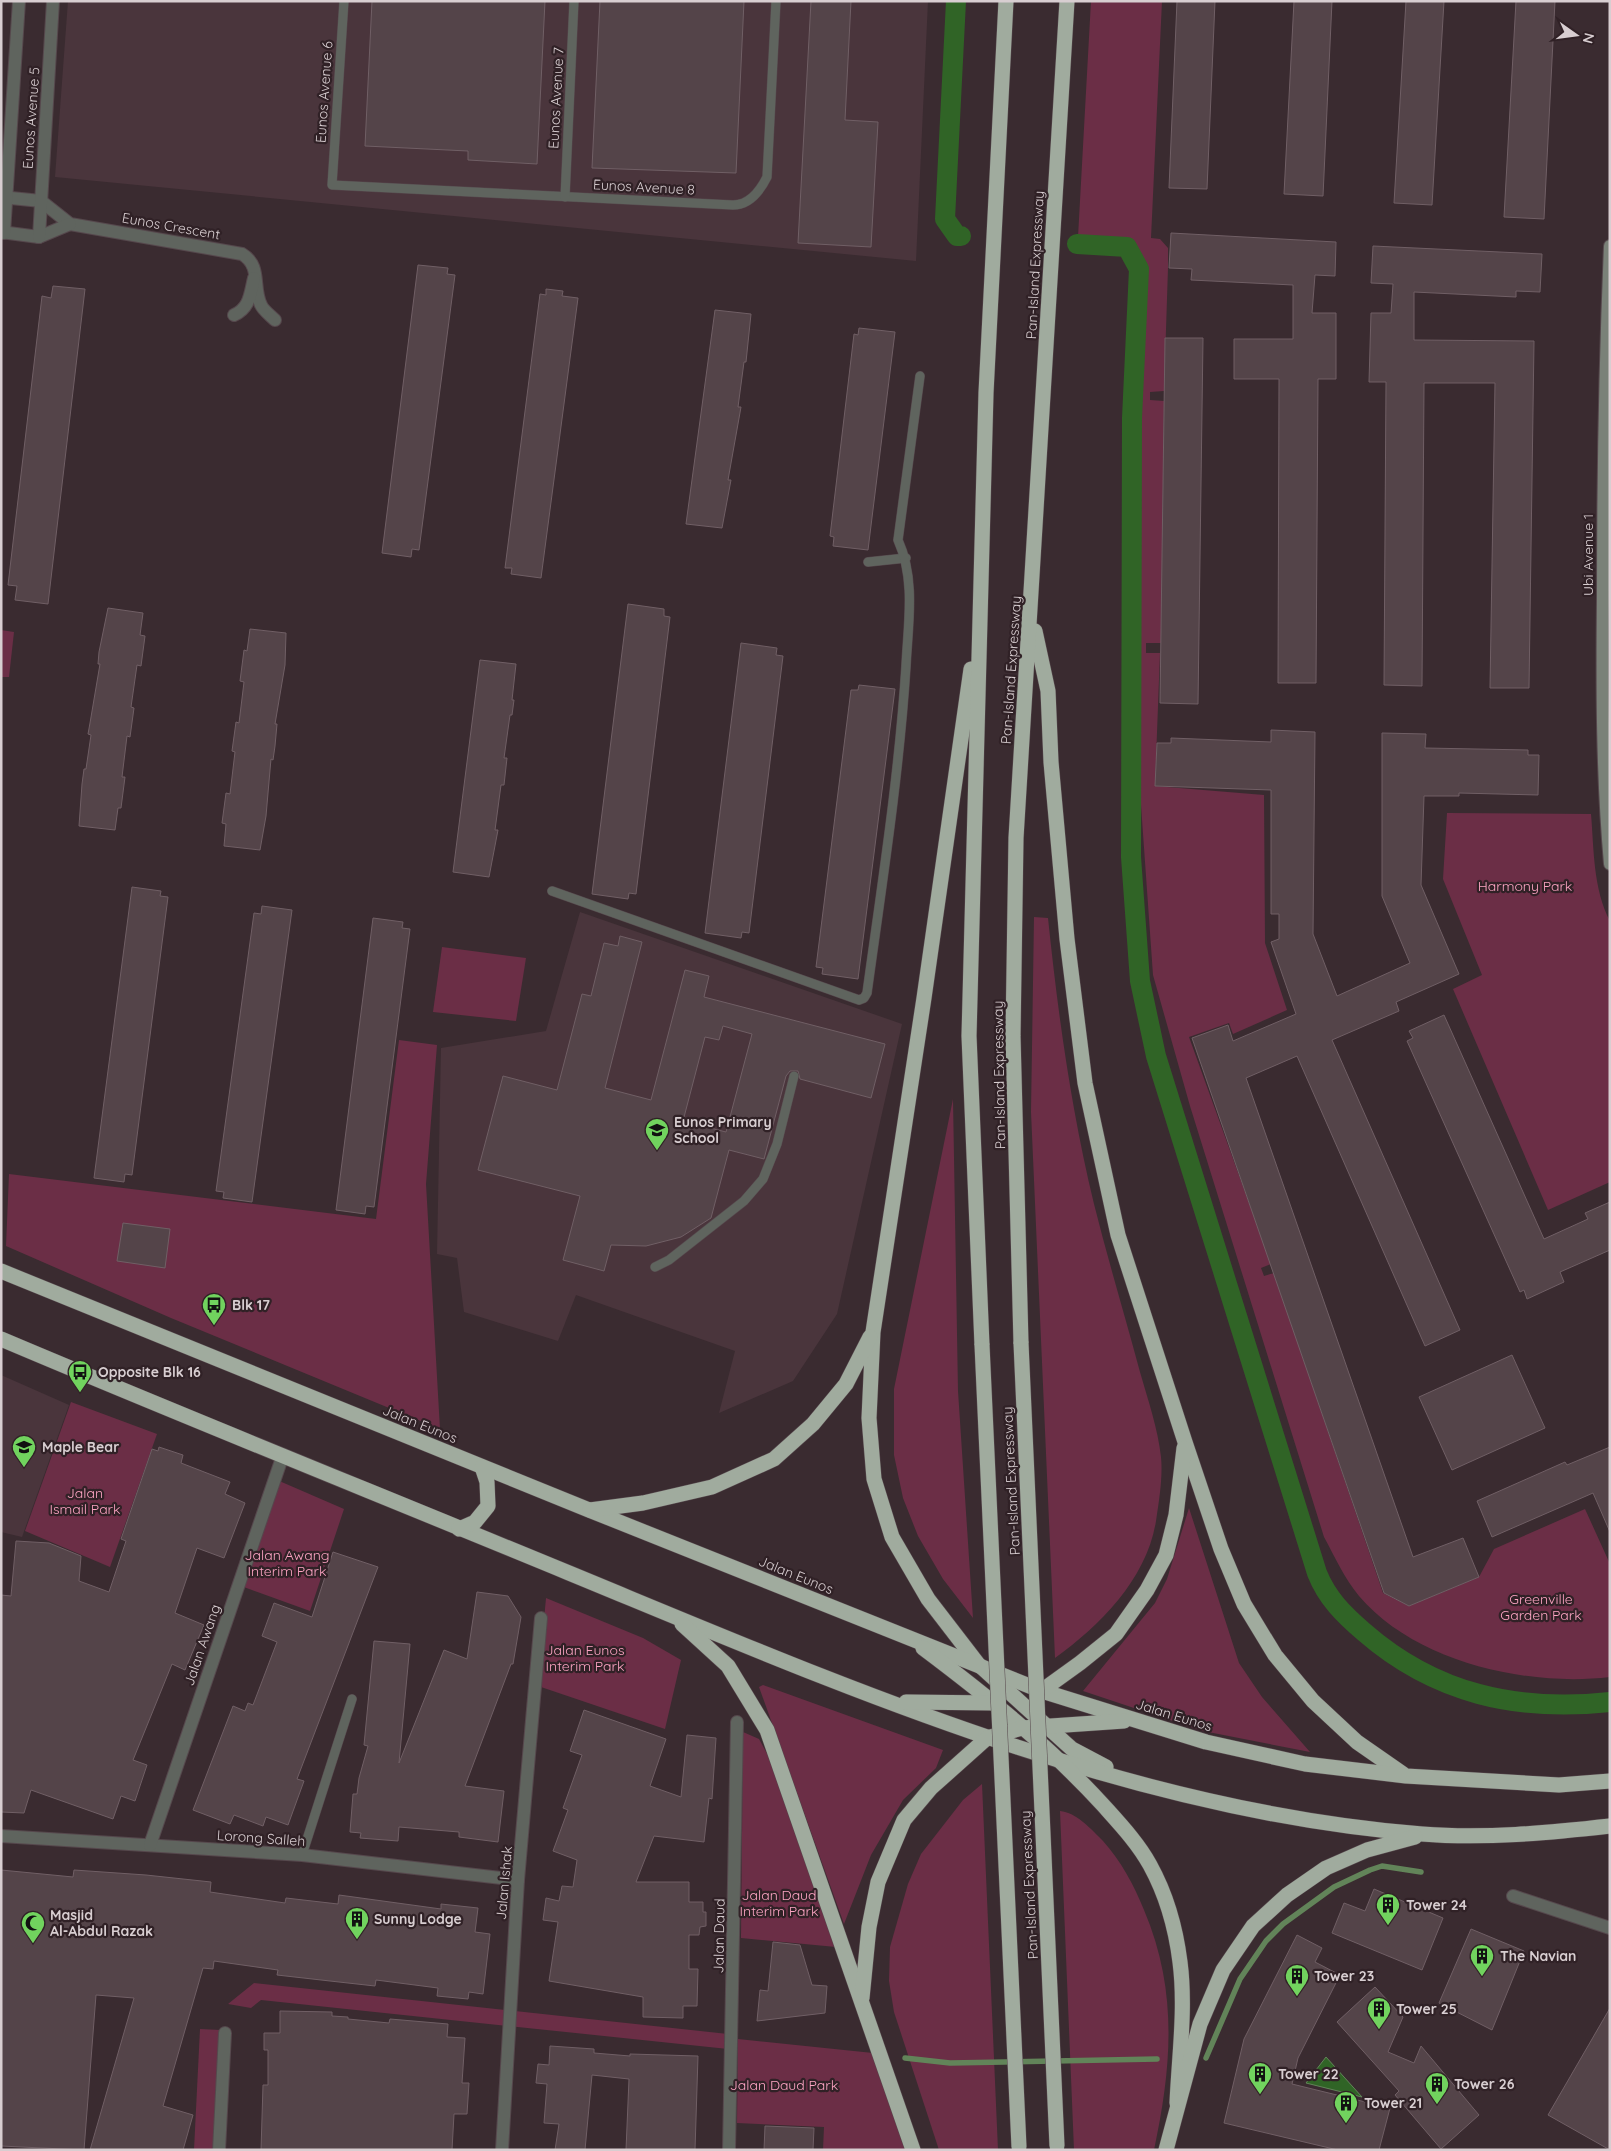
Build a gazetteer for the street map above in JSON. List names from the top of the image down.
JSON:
{
  "streets": {
    "highway": ["Pan-Island Expressway", "Jalan Eunos"],
    "street": [
      "Eunos Avenue 5",
      "Eunos Crescent",
      "Ubi Avenue 1",
      "Jalan Awang",
      "Lorong Salleh",
      "Jalan Ishak",
      "Jalan Daud"
    ],
    "lane": ["Eunos Avenue 6", "Eunos Avenue 7", "Eunos Avenue 8"]
  },
  "crossings": [
    ["Eunos Avenue 6", "Eunos Avenue 8"],
    ["Eunos Avenue 7", "Eunos Avenue 8"],
    ["Eunos Avenue 5", "Eunos Crescent"],
    ["Jalan Awang", "Lorong Salleh"],
    ["Lorong Salleh", "Jalan Ishak"]
  ],
  "parks": [
    "Harmony Park",
    "Jalan Ismail Park",
    "Jalan Awang Interim Park",
    "Greenville Garden Park",
    "Jalan Eunos Interim Park",
    "Jalan Daud Interim Park",
    "Jalan Daud Park"
  ],
  "places": {
    "school or university": ["Eunos Primary School", "Maple Bear"],
    "bus stop": ["Blk 17", "Opposite Blk 16"],
    "building": [
      "Tower 24",
      "Sunny Lodge",
      "The Navian",
      "Tower 23",
      "Tower 25",
      "Tower 22",
      "Tower 26",
      "Tower 21"
    ],
    "mosque": ["Masjid Al-Abdul Razak"]
  },
  "north": "right"
}
